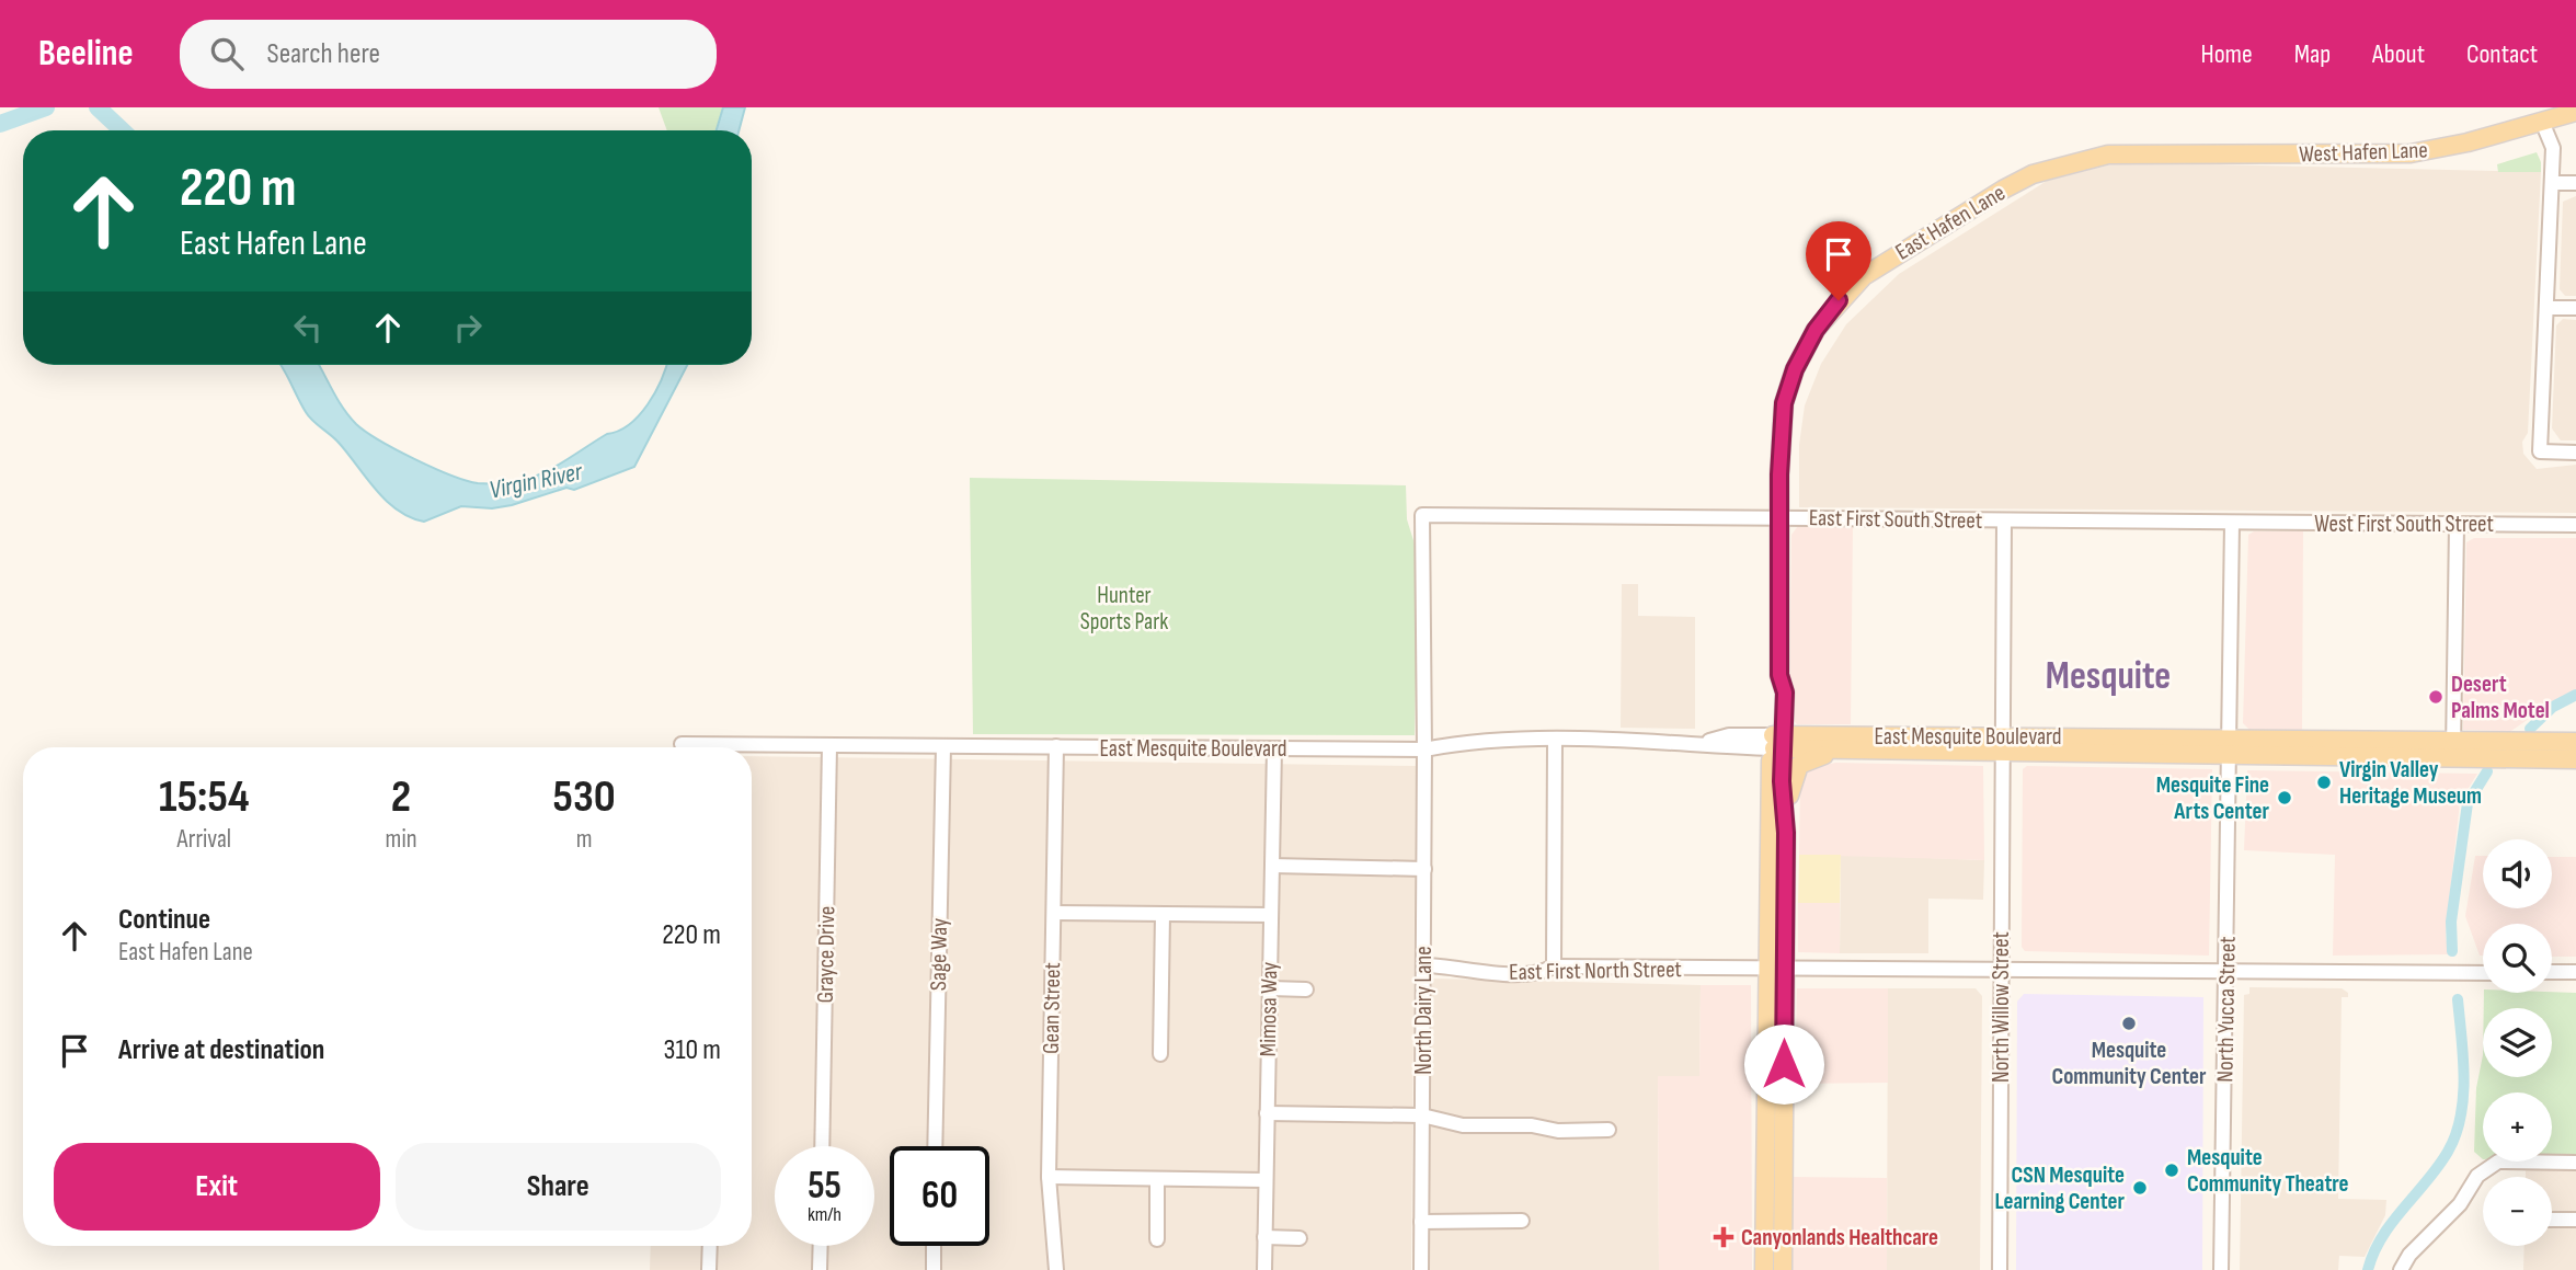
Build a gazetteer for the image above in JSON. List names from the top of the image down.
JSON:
{
  "streets": {
    "main road": ["West Hafen Lane", "East Hafen Lane", "East Mesquite Boulevard"],
    "street": [
      "East First South Street",
      "West First South Street",
      "Grayce Drive",
      "Sage Way",
      "East First North Street",
      "North Willow Street",
      "Gean Street",
      "Mimosa Way",
      "North Yucca Street",
      "North Dairy Lane"
    ]
  },
  "crossings": [
    ["West Hafen Lane", "East Hafen Lane"],
    ["East Hafen Lane", "East First South Street"],
    ["East Hafen Lane", "East Mesquite Boulevard"],
    ["East First South Street", "West First South Street"],
    ["East First South Street", "North Willow Street"],
    ["East First South Street", "North Yucca Street"],
    ["East First South Street", "North Dairy Lane"],
    ["West First South Street", "North Yucca Street"],
    ["East Mesquite Boulevard", "Grayce Drive"],
    ["East Mesquite Boulevard", "Sage Way"],
    ["East Mesquite Boulevard", "North Willow Street"],
    ["East Mesquite Boulevard", "Gean Street"],
    ["East Mesquite Boulevard", "Mimosa Way"],
    ["East Mesquite Boulevard", "North Yucca Street"],
    ["East Mesquite Boulevard", "North Dairy Lane"],
    ["East First North Street", "North Willow Street"],
    ["East First North Street", "North Yucca Street"],
    ["East First North Street", "North Dairy Lane"]
  ],
  "districts": ["Mesquite"],
  "water": ["Virgin River"],
  "parks": ["Hunter Sports Park"],
  "places": {
    "other": [
      "Desert Palms Motel",
      "Virgin Valley Heritage Museum",
      "Mesquite Fine Arts Center",
      "Mesquite Community Center",
      "Mesquite Community Theatre",
      "CSN Mesquite Learning Center"
    ],
    "health": ["Canyonlands Healthcare"]
  },
  "page": {
    "header": "Beeline",
    "search": "Search here",
    "nav": [
      "Home",
      "Map",
      "About",
      "Contact"
    ],
    "turn": ["220 m", "East Hafen Lane"],
    "eta": [
      "15:54",
      "Arrival",
      "2",
      "min",
      "530",
      "m"
    ],
    "map_buttons": ["+", "−"],
    "list": [
      {
        "name": "Continue",
        "note": "East Hafen Lane",
        "value": "220 m"
      },
      {
        "name": "Arrive at destination",
        "value": "310 m"
      }
    ],
    "buttons": ["Exit", "Share"],
    "speed": "55 km/h",
    "limit": "60"
  }
}
